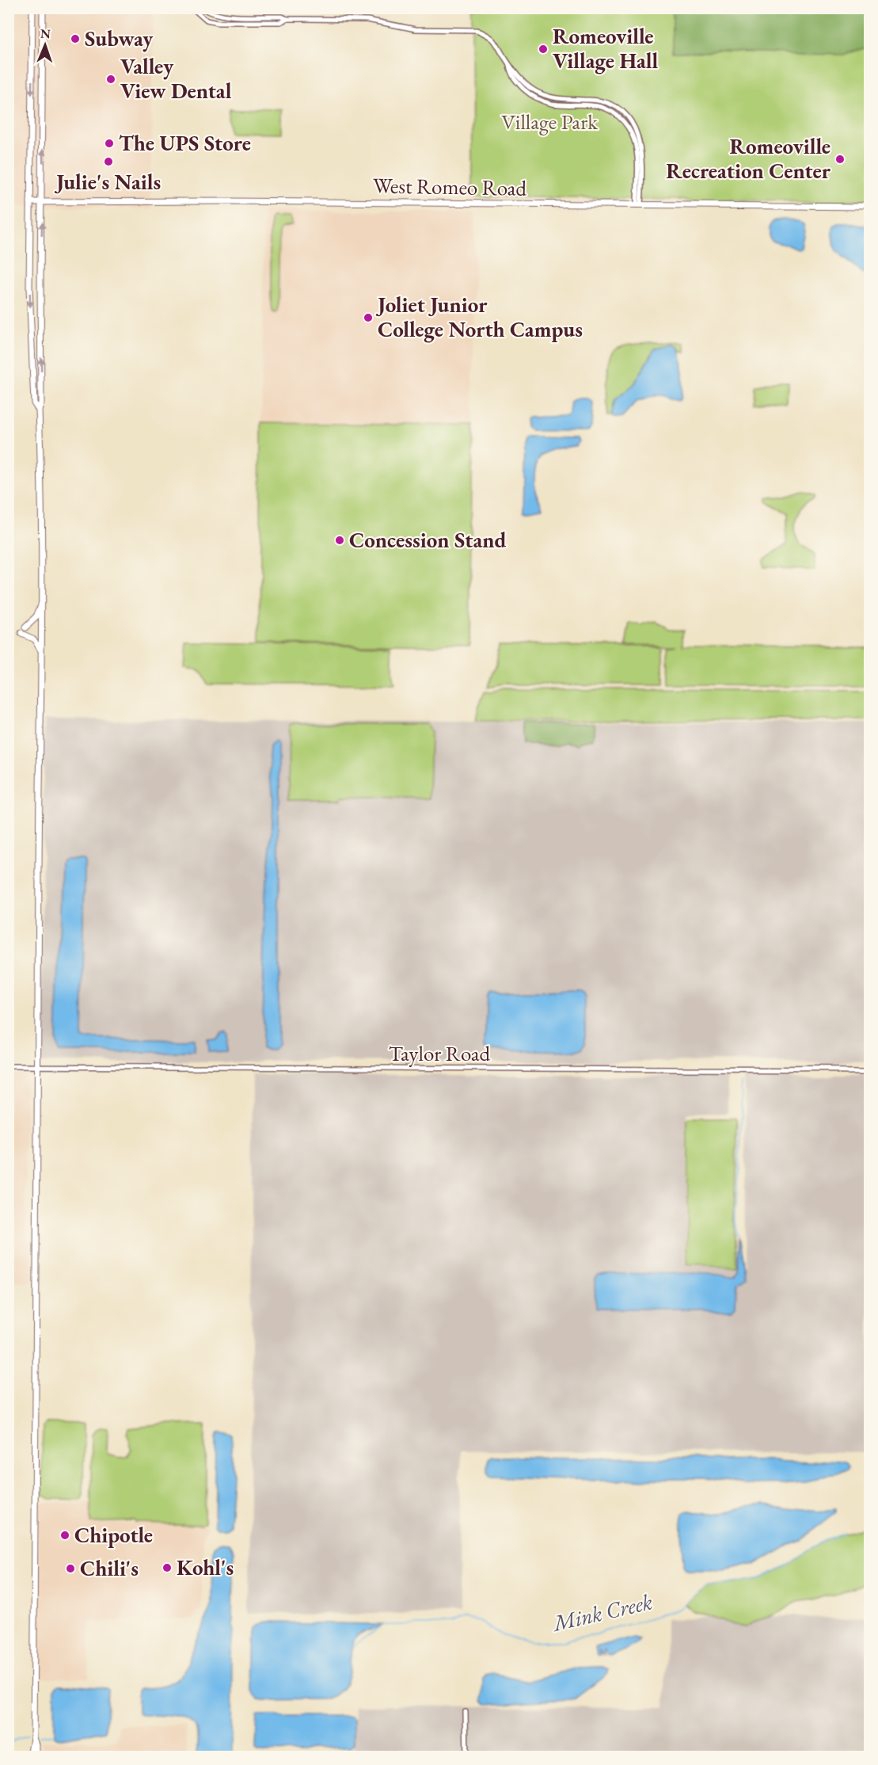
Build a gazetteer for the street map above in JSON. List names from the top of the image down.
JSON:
{
  "streets": {
    "main road": ["West Romeo Road"],
    "street": ["Taylor Road"]
  },
  "water": ["Mink Creek"],
  "parks": ["Village Park"],
  "places": [
    "Subway",
    "Romeoville Village Hall",
    "Valley View Dental",
    "The UPS Store",
    "Romeoville Recreation Center",
    "Julie's Nails",
    "Joliet Junior College North Campus",
    "Concession Stand",
    "Chipotle",
    "Kohl's",
    "Chili's"
  ],
  "north": "top"
}
